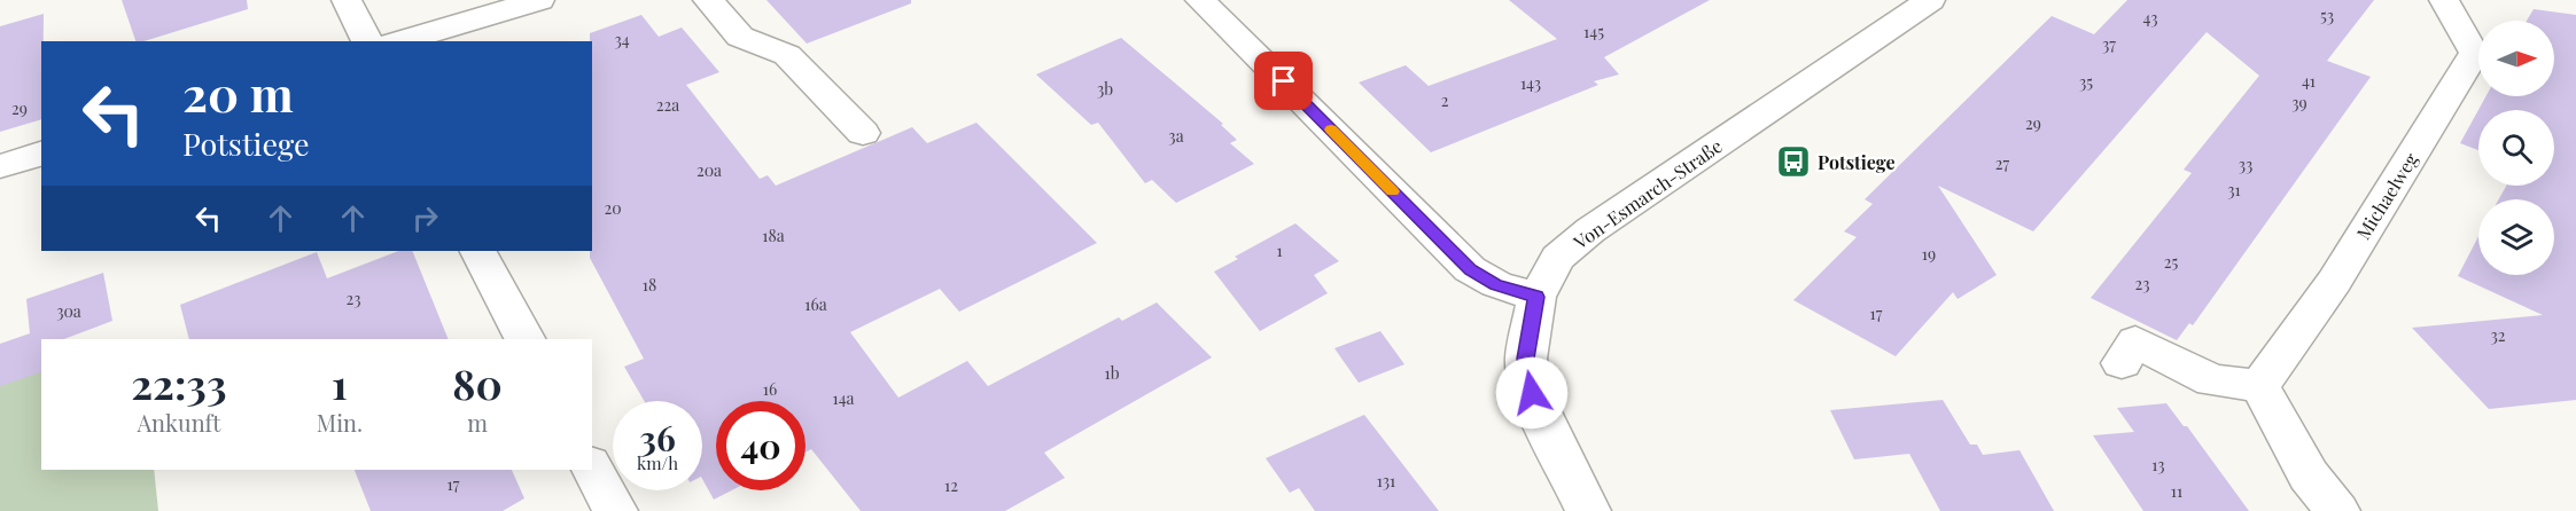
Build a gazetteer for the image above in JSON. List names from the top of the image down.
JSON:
{
  "streets": {
    "street": ["Von-Esmarch-Straße", "Michaelweg"]
  },
  "places": {
    "bus stop": ["Potstiege"]
  },
  "house_numbers": [
    "53",
    "43",
    "145",
    "34",
    "37",
    "41",
    "35",
    "143",
    "3b",
    "2",
    "39",
    "22a",
    "29",
    "29",
    "3a",
    "27",
    "33",
    "20a",
    "31",
    "20",
    "18a",
    "1",
    "19",
    "25",
    "23",
    "18",
    "23",
    "16a",
    "30a",
    "17",
    "32",
    "1b",
    "16",
    "14a",
    "13",
    "131",
    "17",
    "12",
    "11"
  ],
  "north": "right",
  "page": {
    "turn": ["20 m", "Potstiege"],
    "eta": [
      "22:33",
      "Ankunft",
      "1",
      "Min.",
      "80",
      "m"
    ],
    "speed": "36 km/h",
    "limit": "40"
  }
}
